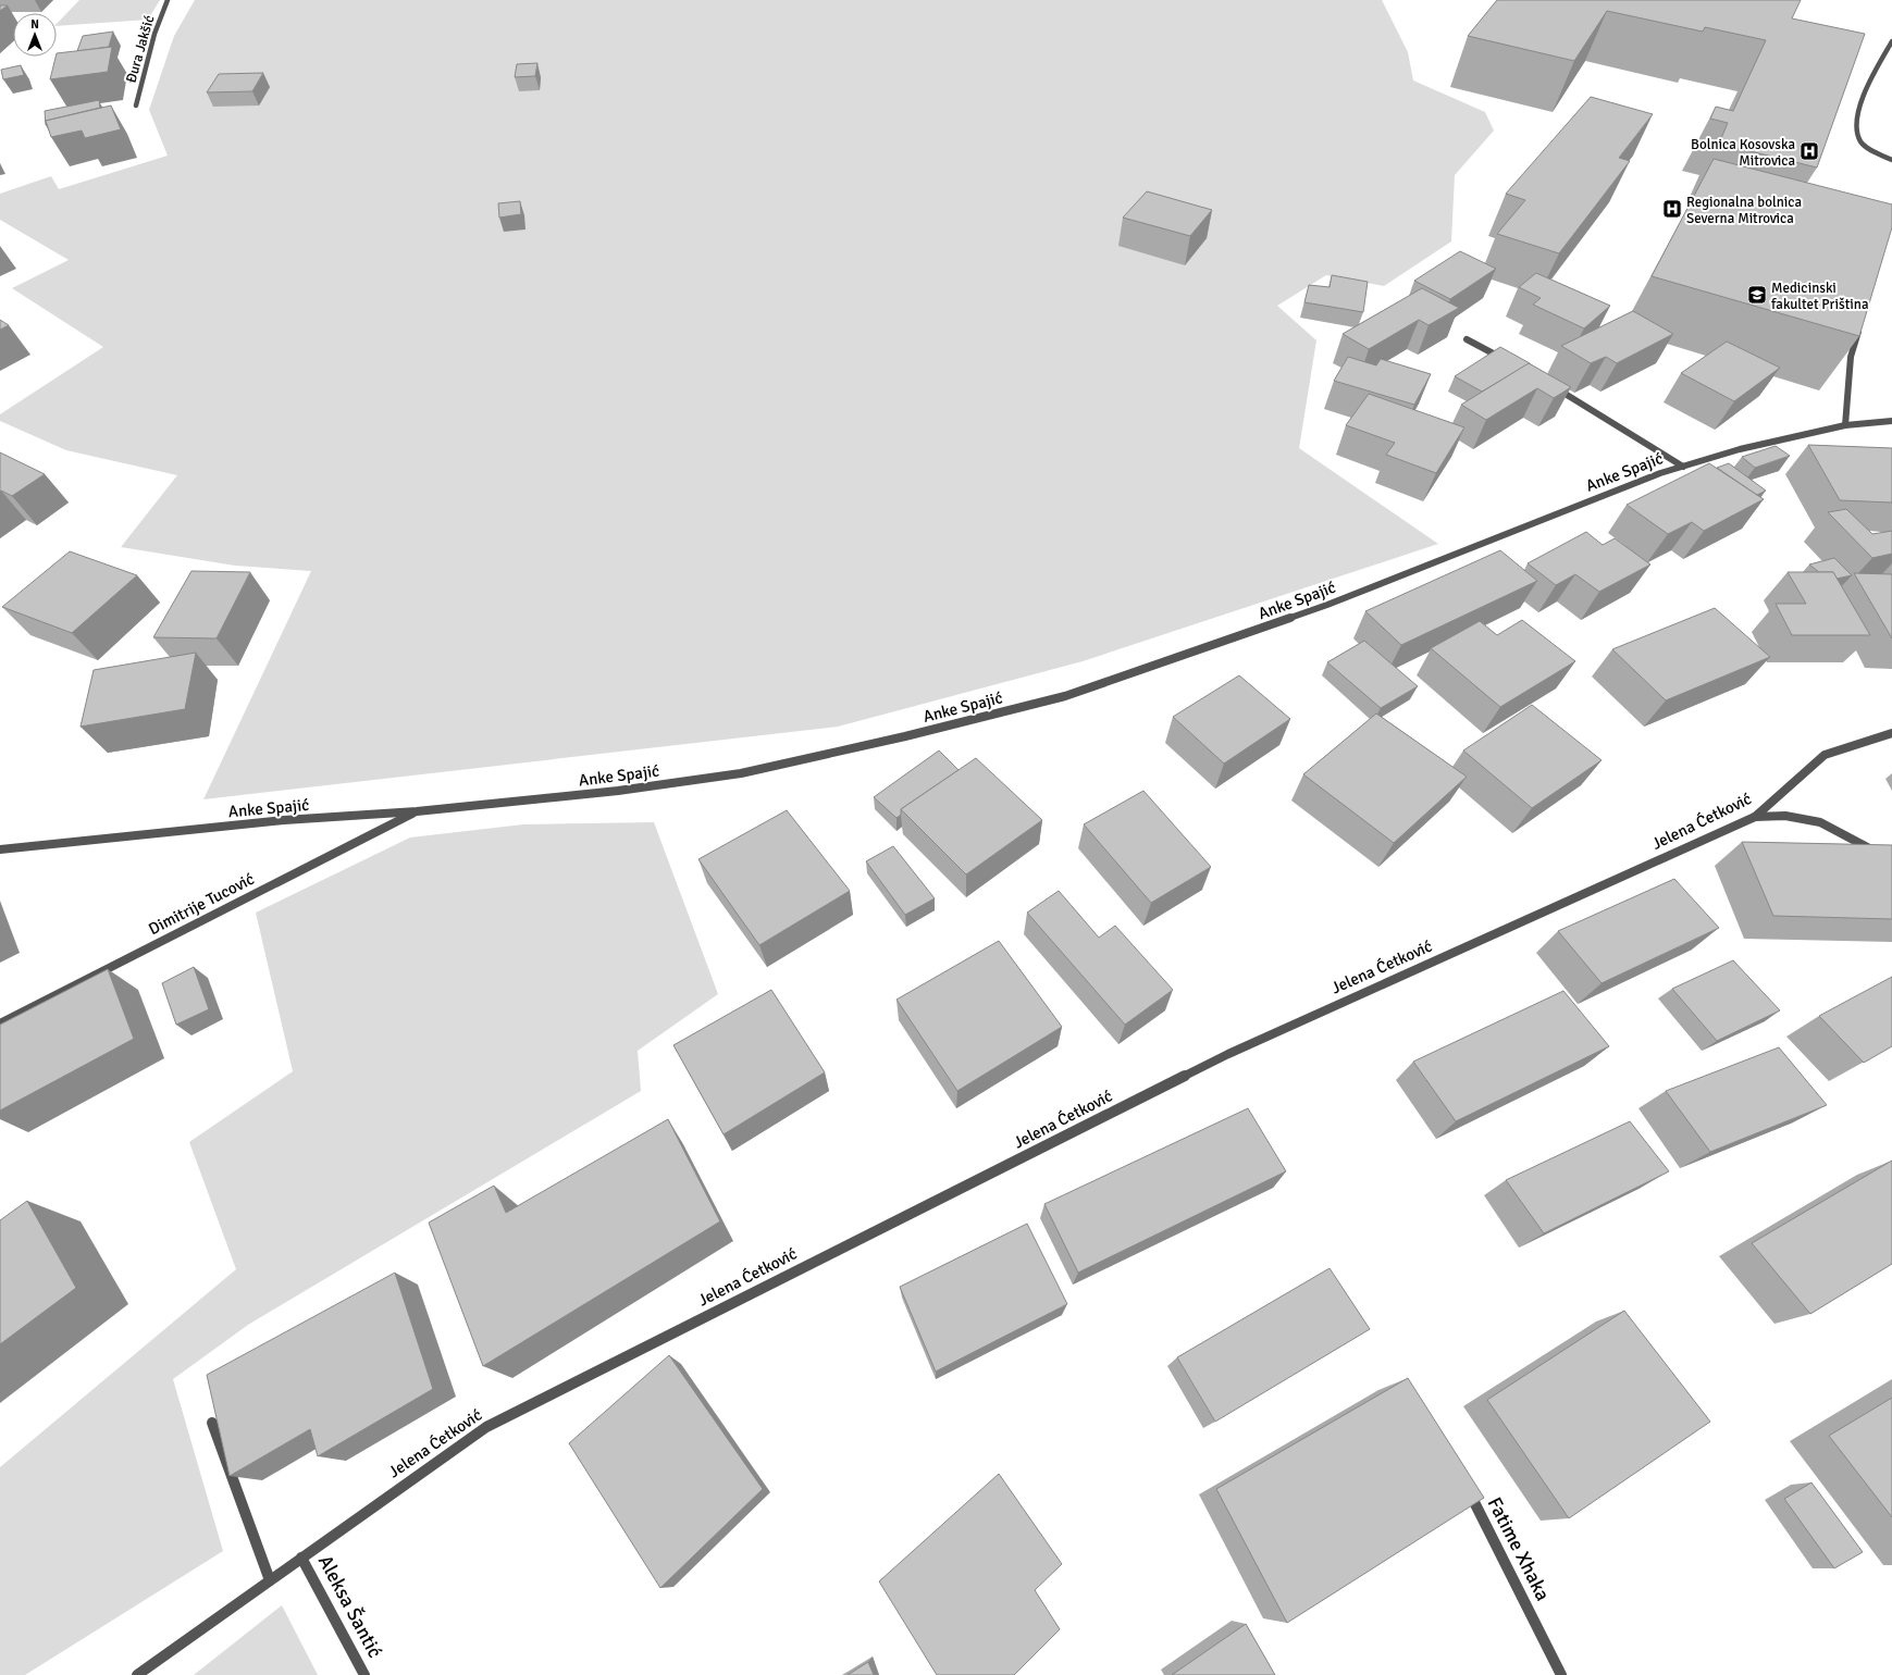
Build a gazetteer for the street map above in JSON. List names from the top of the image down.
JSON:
{
  "streets": {
    "street": [
      "Ðura Jakšić",
      "Anke Spajić",
      "Jelena Ćetković",
      "Dimitrije Tucović",
      "Fatime Xhaka",
      "Aleksa Šantić"
    ]
  },
  "crossings": [
    ["Anke Spajić", "Dimitrije Tucović"],
    ["Jelena Ćetković", "Aleksa Šantić"]
  ],
  "places": {
    "hospital": ["Bolnica Kosovska Mitrovica", "Regionalna bolnica Severna Mitrovica"],
    "school or university": ["Medicinski fakultet Priština"]
  },
  "north": "top"
}
